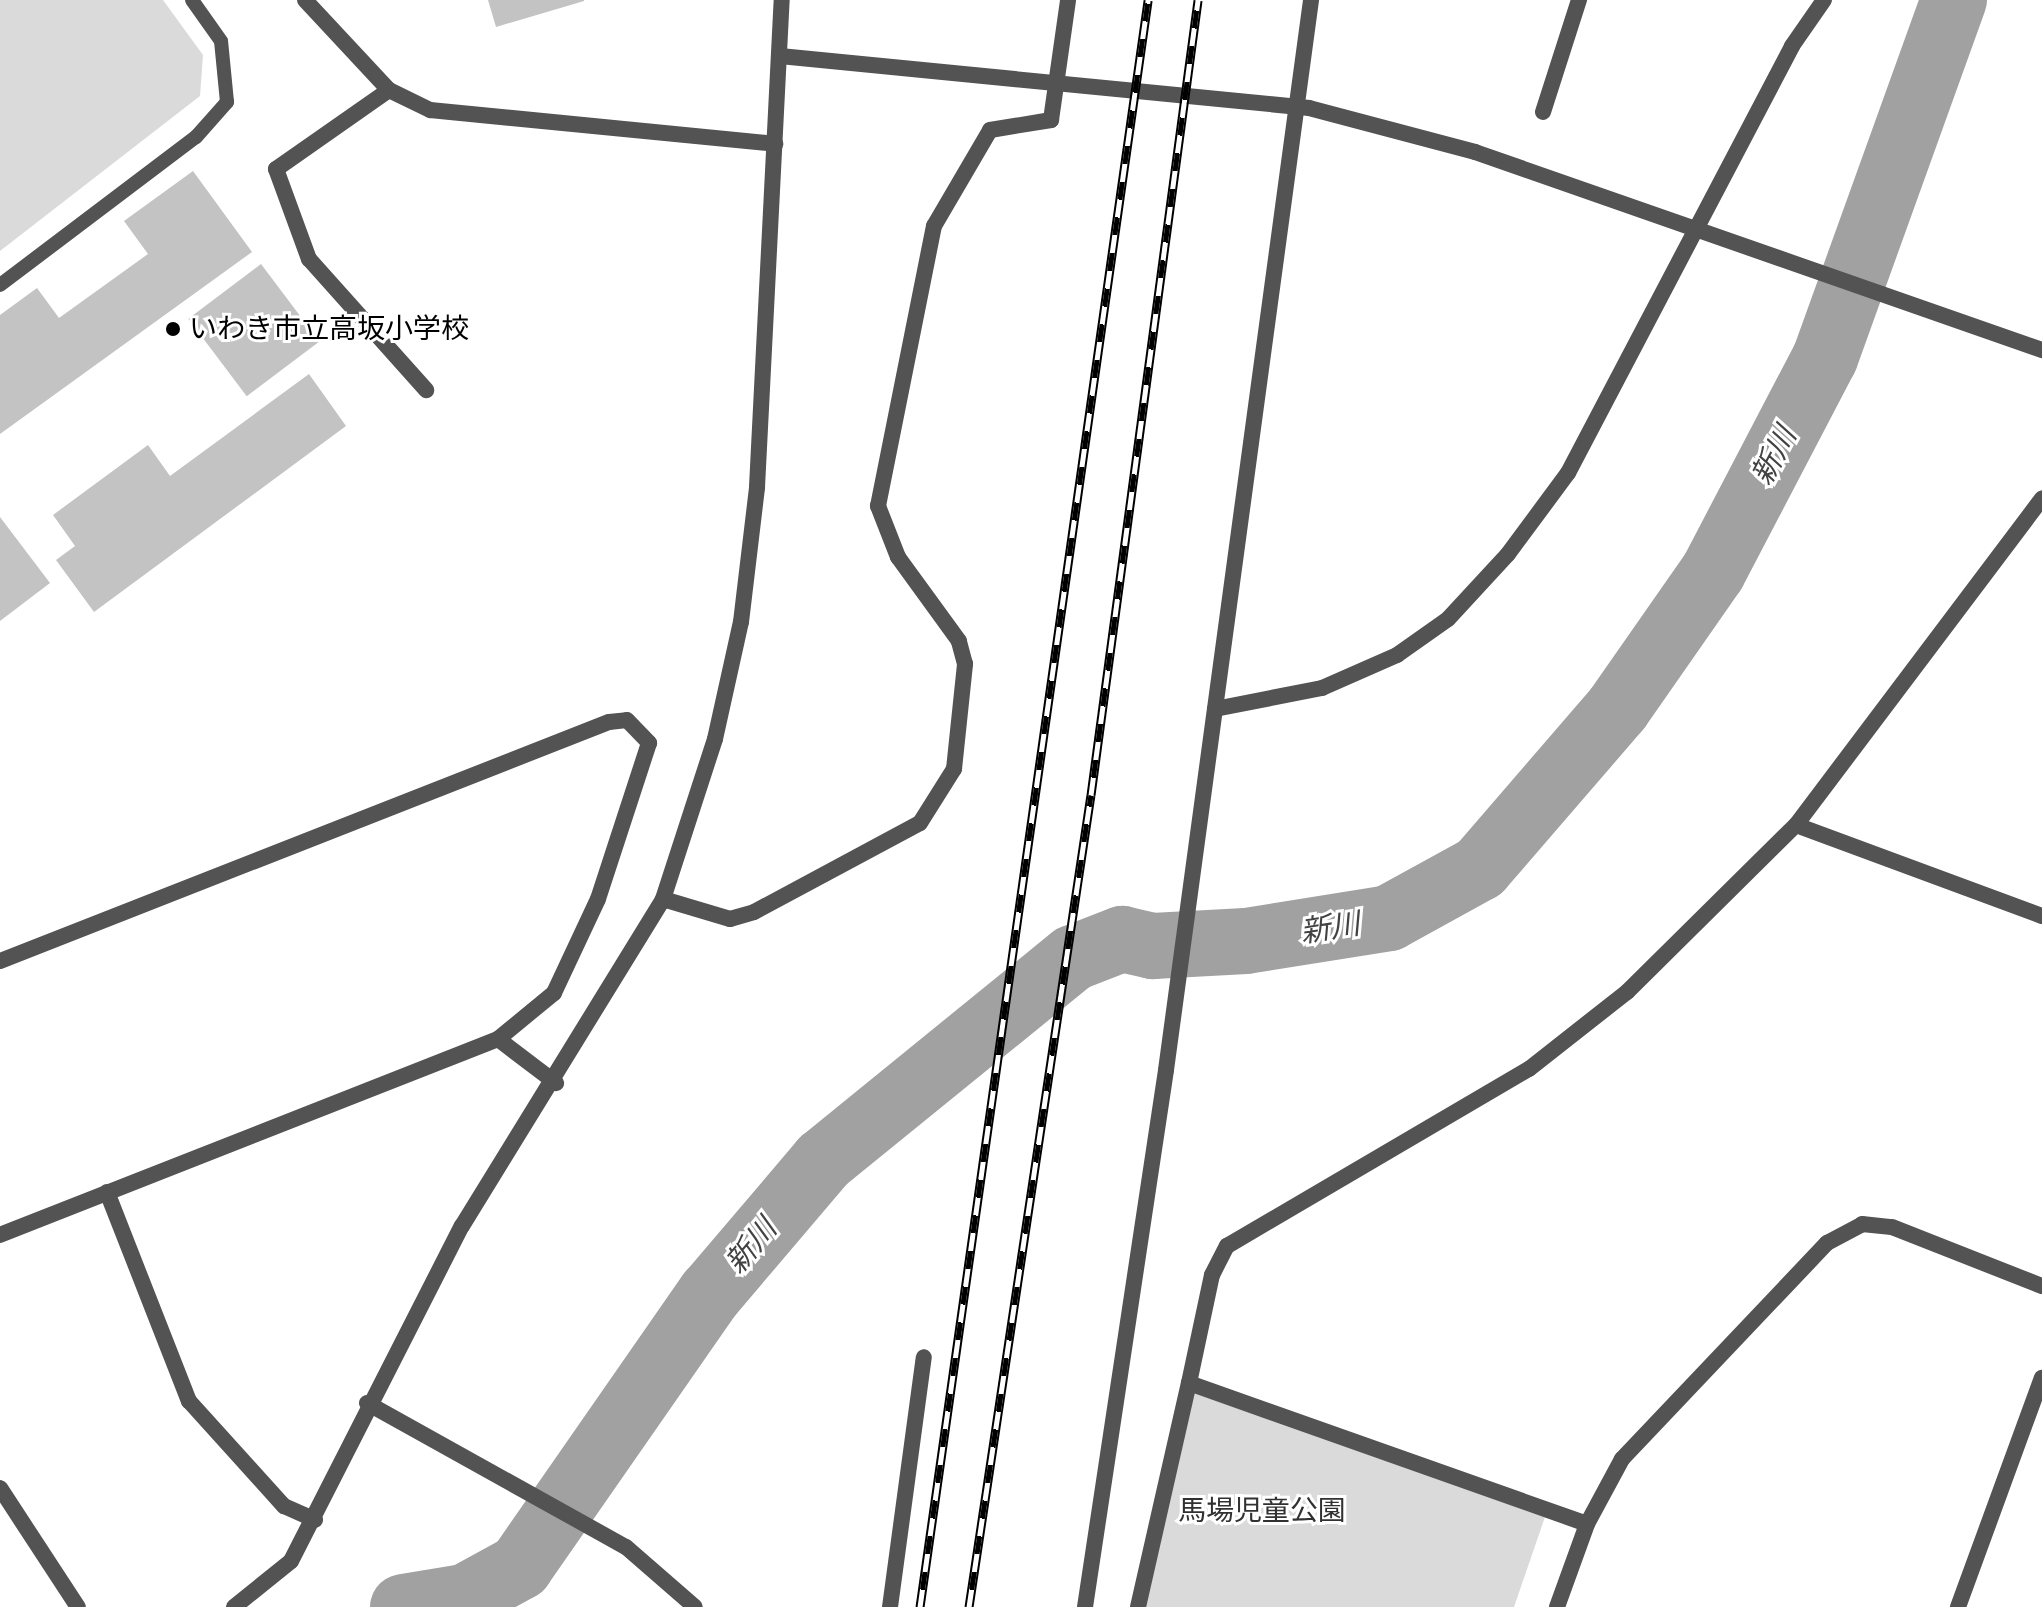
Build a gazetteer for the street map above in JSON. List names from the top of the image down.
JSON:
{
  "water": ["新川"],
  "parks": ["馬場児童公園"],
  "places": ["いわき市立高坂小学校"]
}
